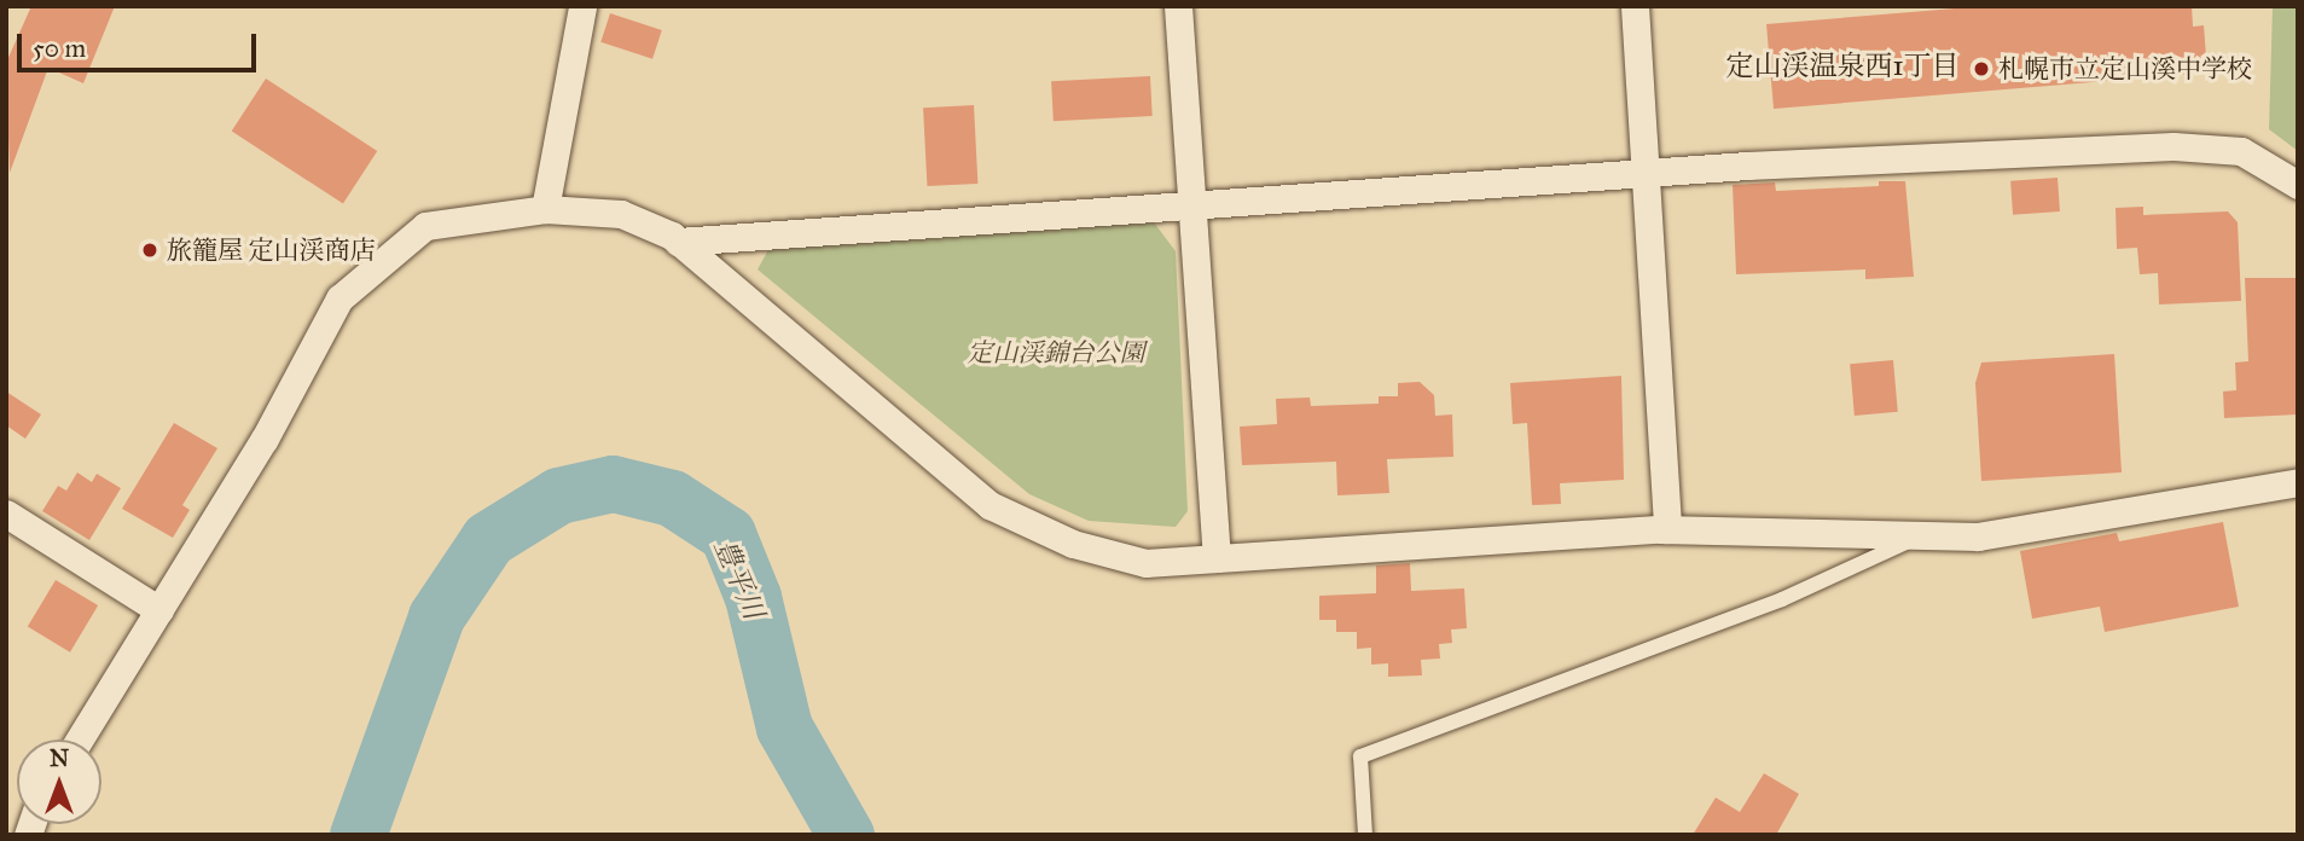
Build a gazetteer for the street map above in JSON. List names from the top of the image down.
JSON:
{
  "districts": ["定山渓温泉西1丁目"],
  "water": ["豊平川"],
  "parks": ["定山渓錦台公園"],
  "places": ["札幌市立定山溪中学校", "旅籠屋 定山渓商店"],
  "scale_bar": "50 m",
  "north": "top"
}
